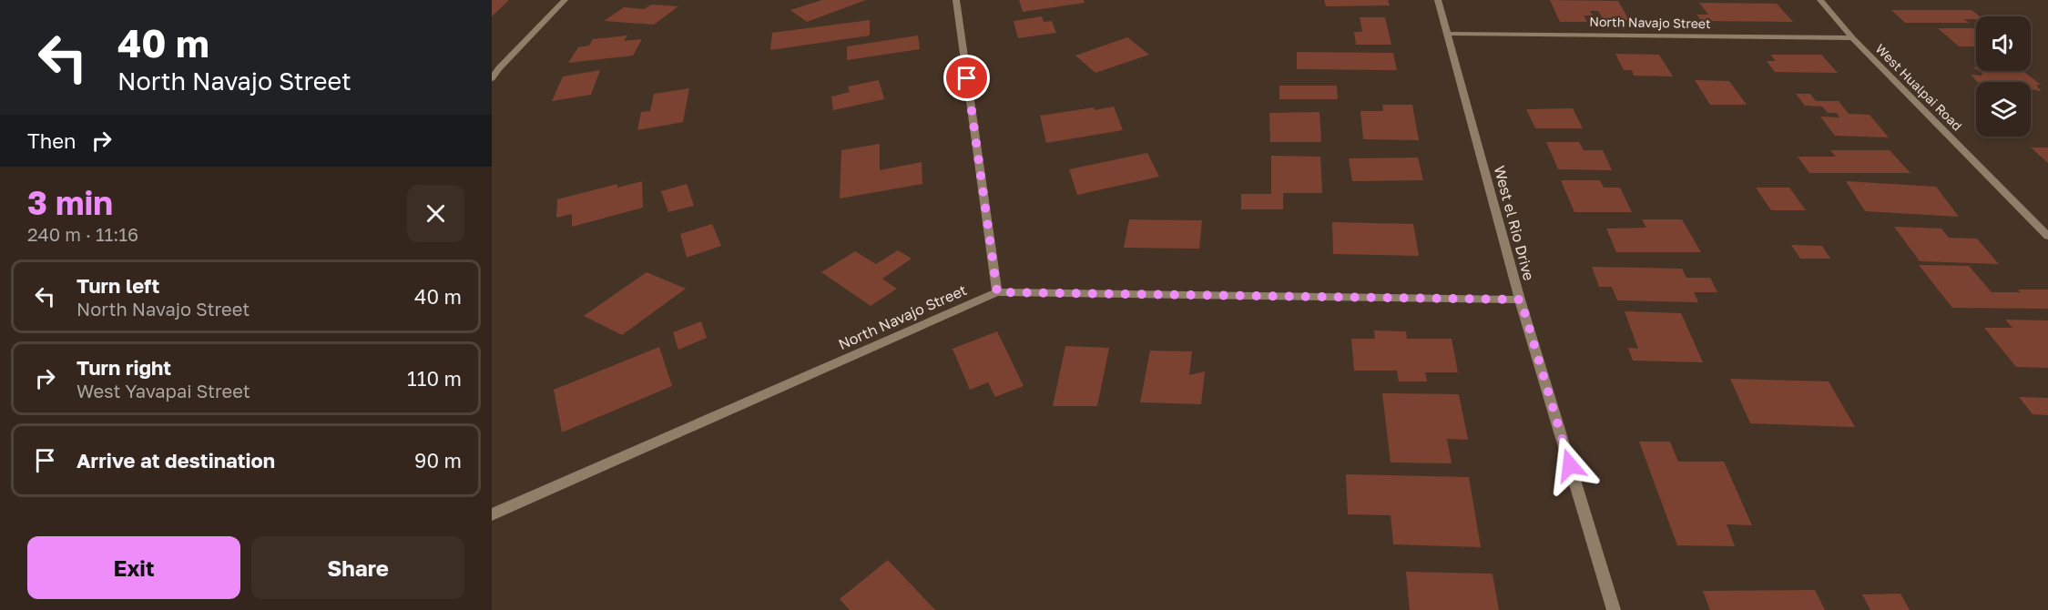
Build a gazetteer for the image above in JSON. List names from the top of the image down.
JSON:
{
  "streets": {
    "street": ["North Navajo Street", "West Hualpai Road", "West el Rio Drive"]
  },
  "crossings": [
    ["North Navajo Street", "West Hualpai Road"],
    ["North Navajo Street", "West el Rio Drive"]
  ],
  "page": {
    "turn": ["40 m", "North Navajo Street"],
    "then": "Then",
    "heading": ["3 min", "240 m · 11:16"],
    "list": [
      {
        "name": "Turn left",
        "note": "North Navajo Street",
        "value": "40 m"
      },
      {
        "name": "Turn right",
        "note": "West Yavapai Street",
        "value": "110 m"
      },
      {
        "name": "Arrive at destination",
        "value": "90 m"
      }
    ],
    "buttons": ["Exit", "Share"]
  }
}
